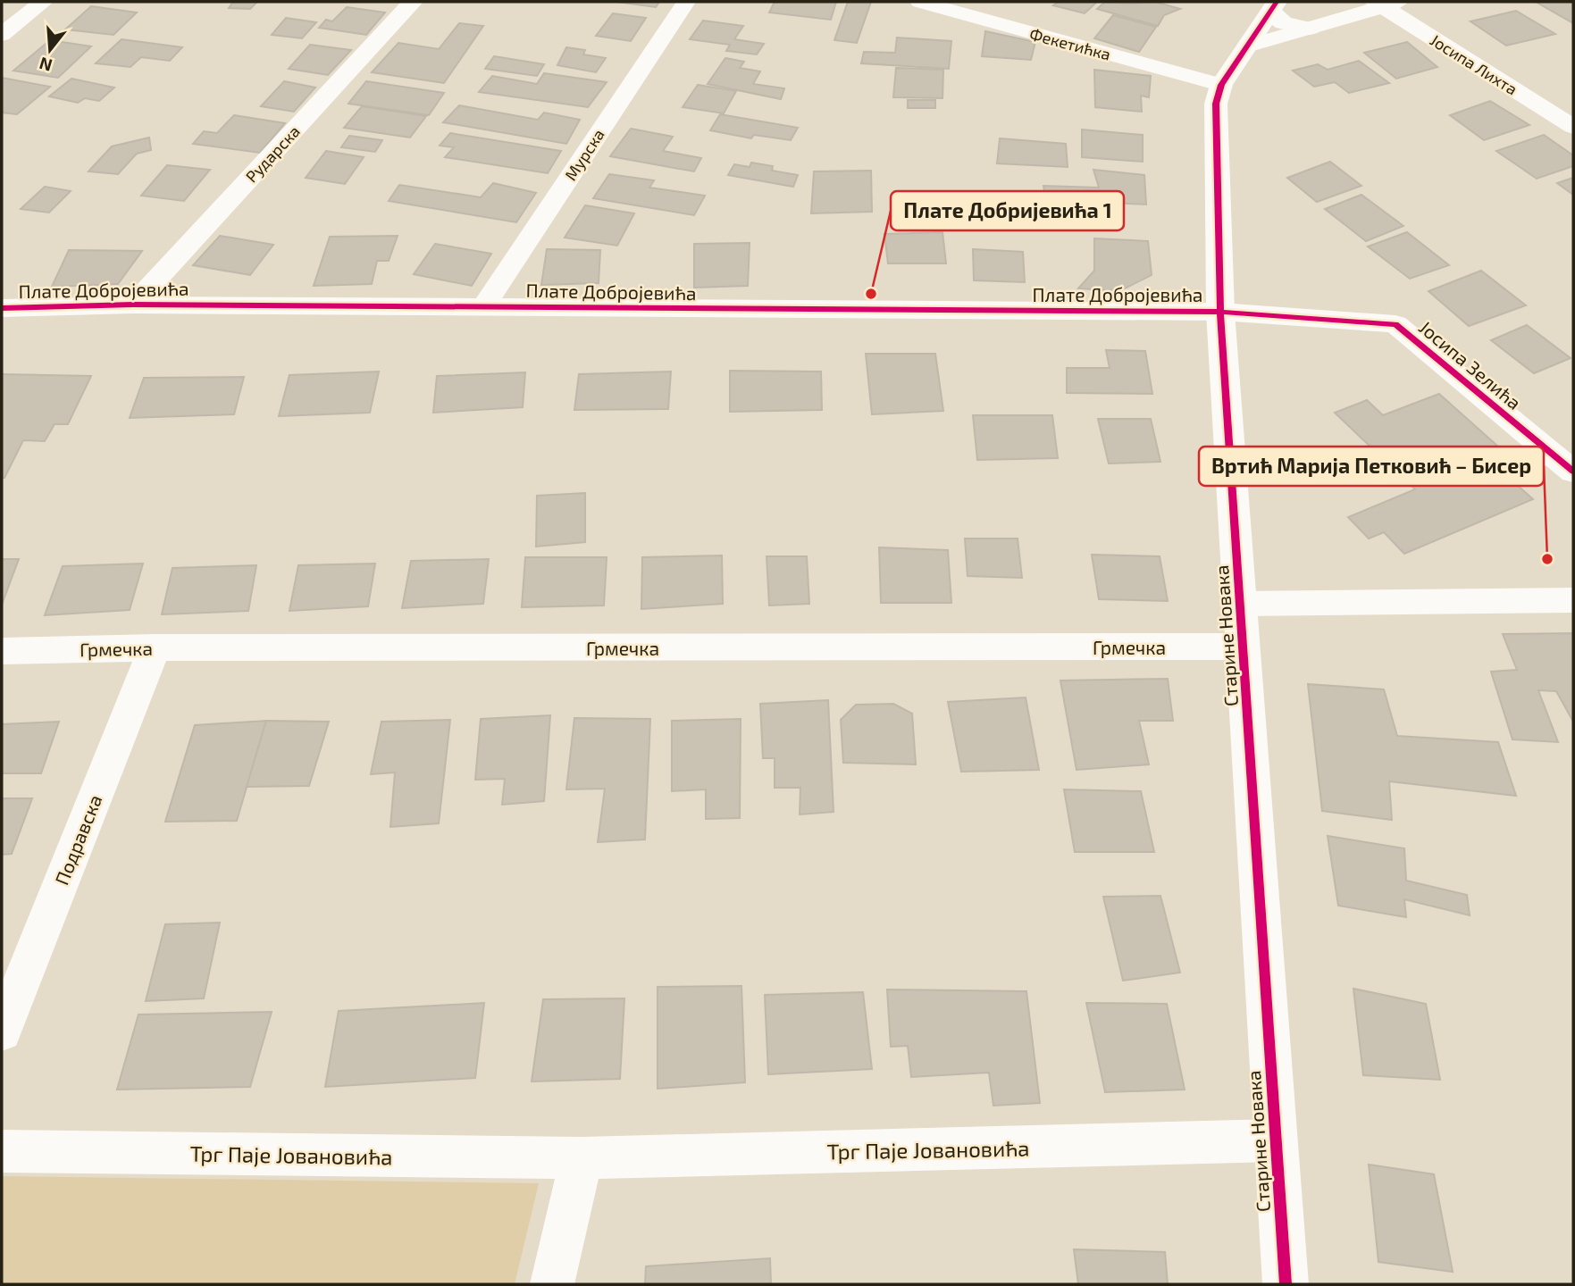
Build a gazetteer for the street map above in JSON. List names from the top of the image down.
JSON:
{
  "streets": {
    "street": [
      "Фекетићка",
      "Јосипа Лихта",
      "Рударска",
      "Мурска",
      "Плате Добројевића",
      "Јосипа Зелића",
      "Старине Новака",
      "Грмечка",
      "Подравска",
      "Трг Паје Јовановића"
    ]
  },
  "crossings": [
    ["Фекетићка", "Старине Новака"],
    ["Рударска", "Плате Добројевића"],
    ["Мурска", "Плате Добројевића"],
    ["Плате Добројевића", "Јосипа Зелића"],
    ["Плате Добројевића", "Старине Новака"],
    ["Јосипа Зелића", "Старине Новака"],
    ["Старине Новака", "Грмечка"],
    ["Старине Новака", "Трг Паје Јовановића"],
    ["Грмечка", "Подравска"]
  ],
  "places": ["Плате Добријевића 1", "Вртић Марија Петковић – Бисер"],
  "north": "bottom"
}
